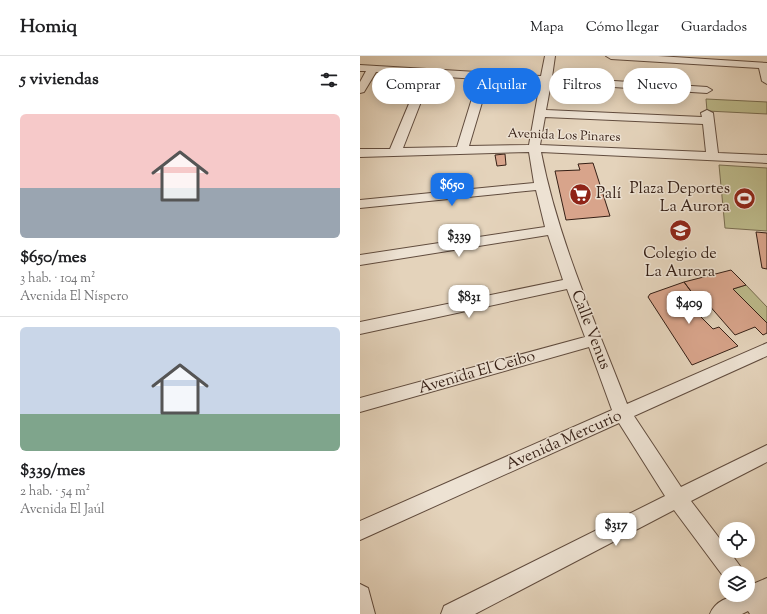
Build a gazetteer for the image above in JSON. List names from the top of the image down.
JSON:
{
  "streets": {
    "street": [
      "Avenida Los Pinares",
      "Calle Venus",
      "Avenida El Ceibo",
      "Avenida Mercurio"
    ]
  },
  "crossings": [
    ["Avenida Los Pinares", "Calle Venus"],
    ["Calle Venus", "Avenida El Ceibo"],
    ["Calle Venus", "Avenida Mercurio"]
  ],
  "places": {
    "supermarket": ["Palí"],
    "sports": ["Plaza Deportes La Aurora"],
    "school or university": ["Colegio de La Aurora"]
  },
  "page": {
    "header": "Homiq",
    "nav": ["Mapa", "Cómo llegar", "Guardados"],
    "heading": "5 viviendas",
    "chip": [
      "Comprar",
      "Alquilar",
      "Filtros",
      "Nuevo"
    ],
    "list": [
      {
        "name": "$650/mes",
        "note": "3 hab. · 104 m² · Avenida El Níspero"
      },
      {
        "name": "$339/mes",
        "note": "2 hab. · 54 m² · Avenida El Jaúl"
      }
    ],
    "price": [
      "$650",
      "$339",
      "$831",
      "$409",
      "$317"
    ]
  }
}
